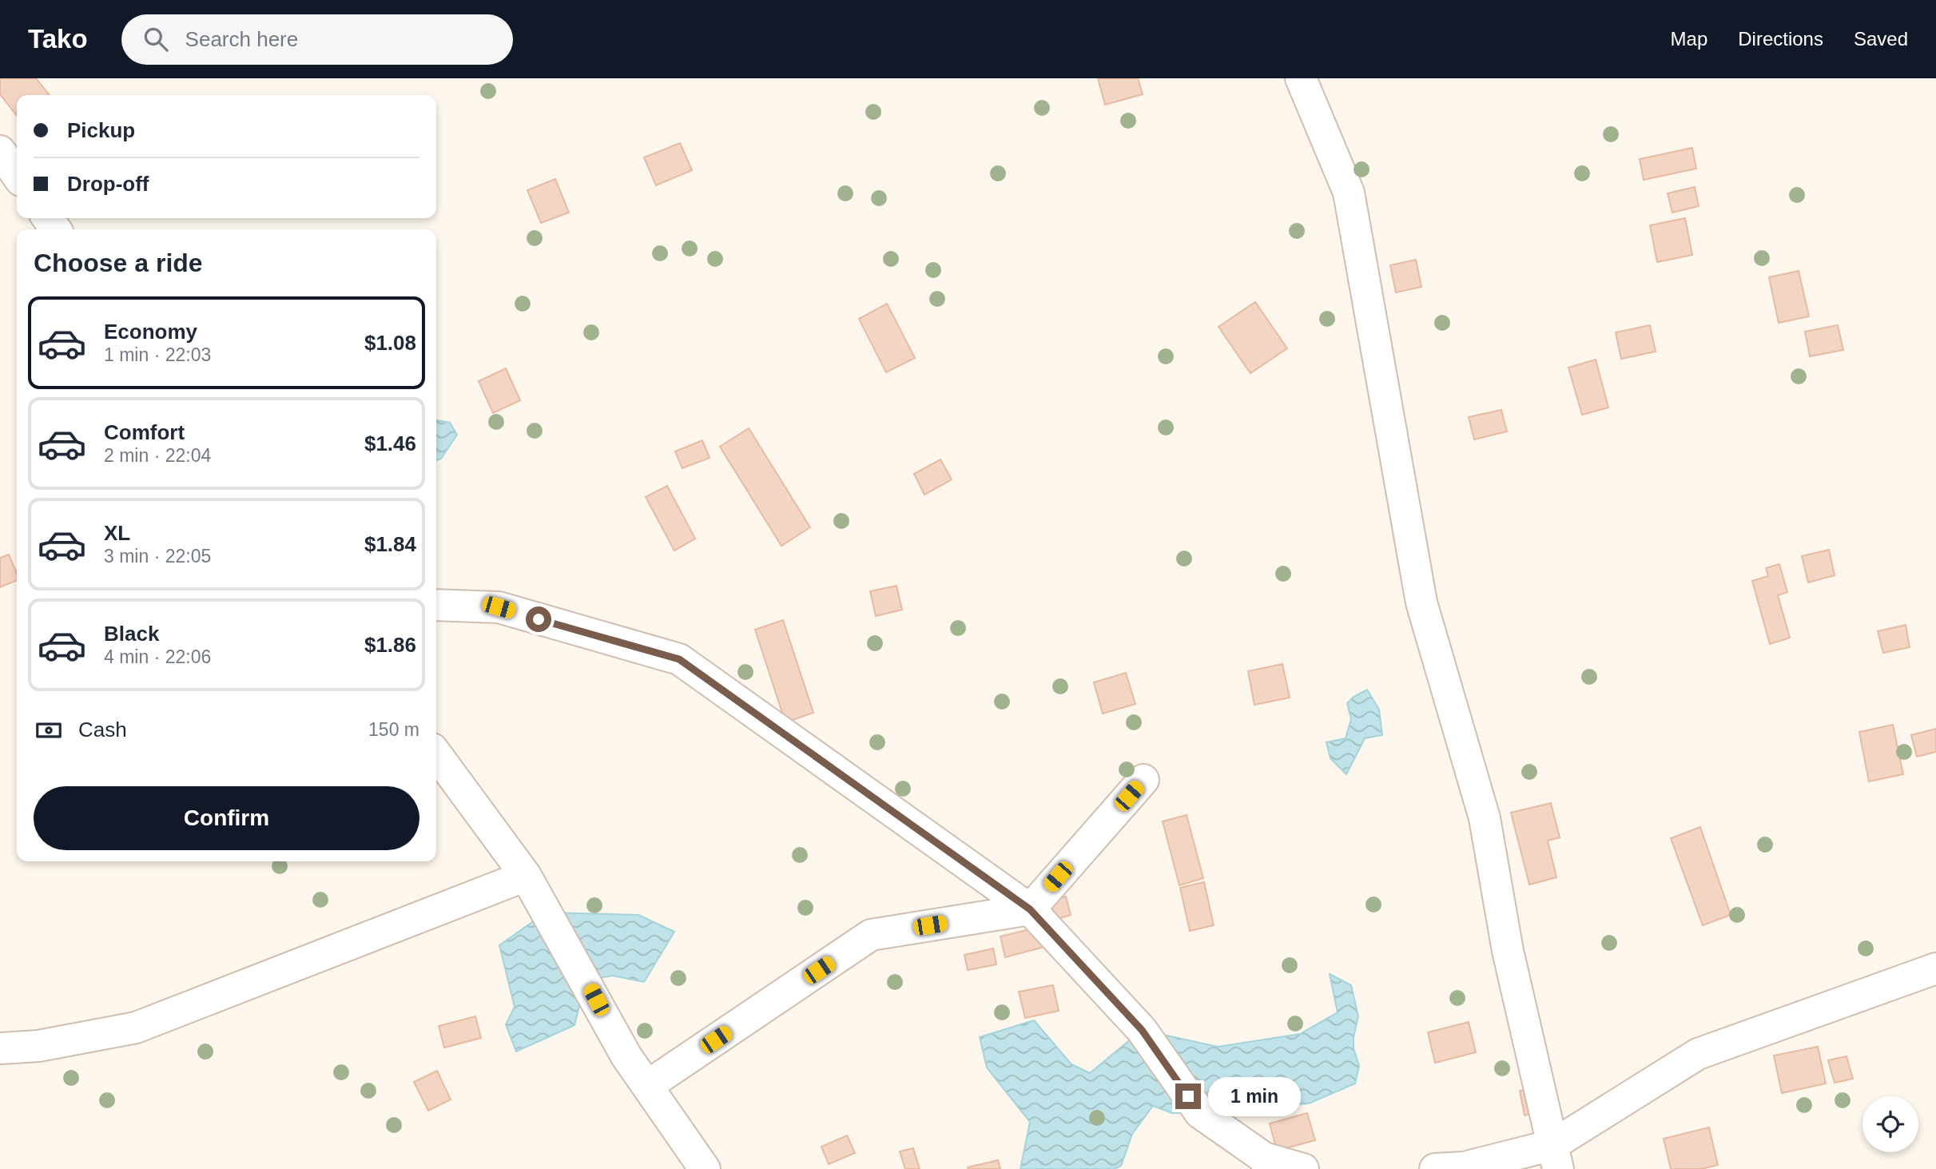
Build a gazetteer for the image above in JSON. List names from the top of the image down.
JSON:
{
  "page": {
    "header": "Tako",
    "search": "Search here",
    "nav": ["Map", "Directions", "Saved"],
    "banner": ["Pickup", "Drop-off"],
    "heading": "Choose a ride",
    "list": [
      {
        "name": "Economy",
        "note": "1 min · 22:03",
        "value": "$1.08"
      },
      {
        "name": "Comfort",
        "note": "2 min · 22:04",
        "value": "$1.46"
      },
      {
        "name": "XL",
        "note": "3 min · 22:05",
        "value": "$1.84"
      },
      {
        "name": "Black",
        "note": "4 min · 22:06",
        "value": "$1.86"
      }
    ],
    "pay": ["Cash", "150 m"],
    "buttons": "Confirm",
    "bubble": "1 min"
  }
}
